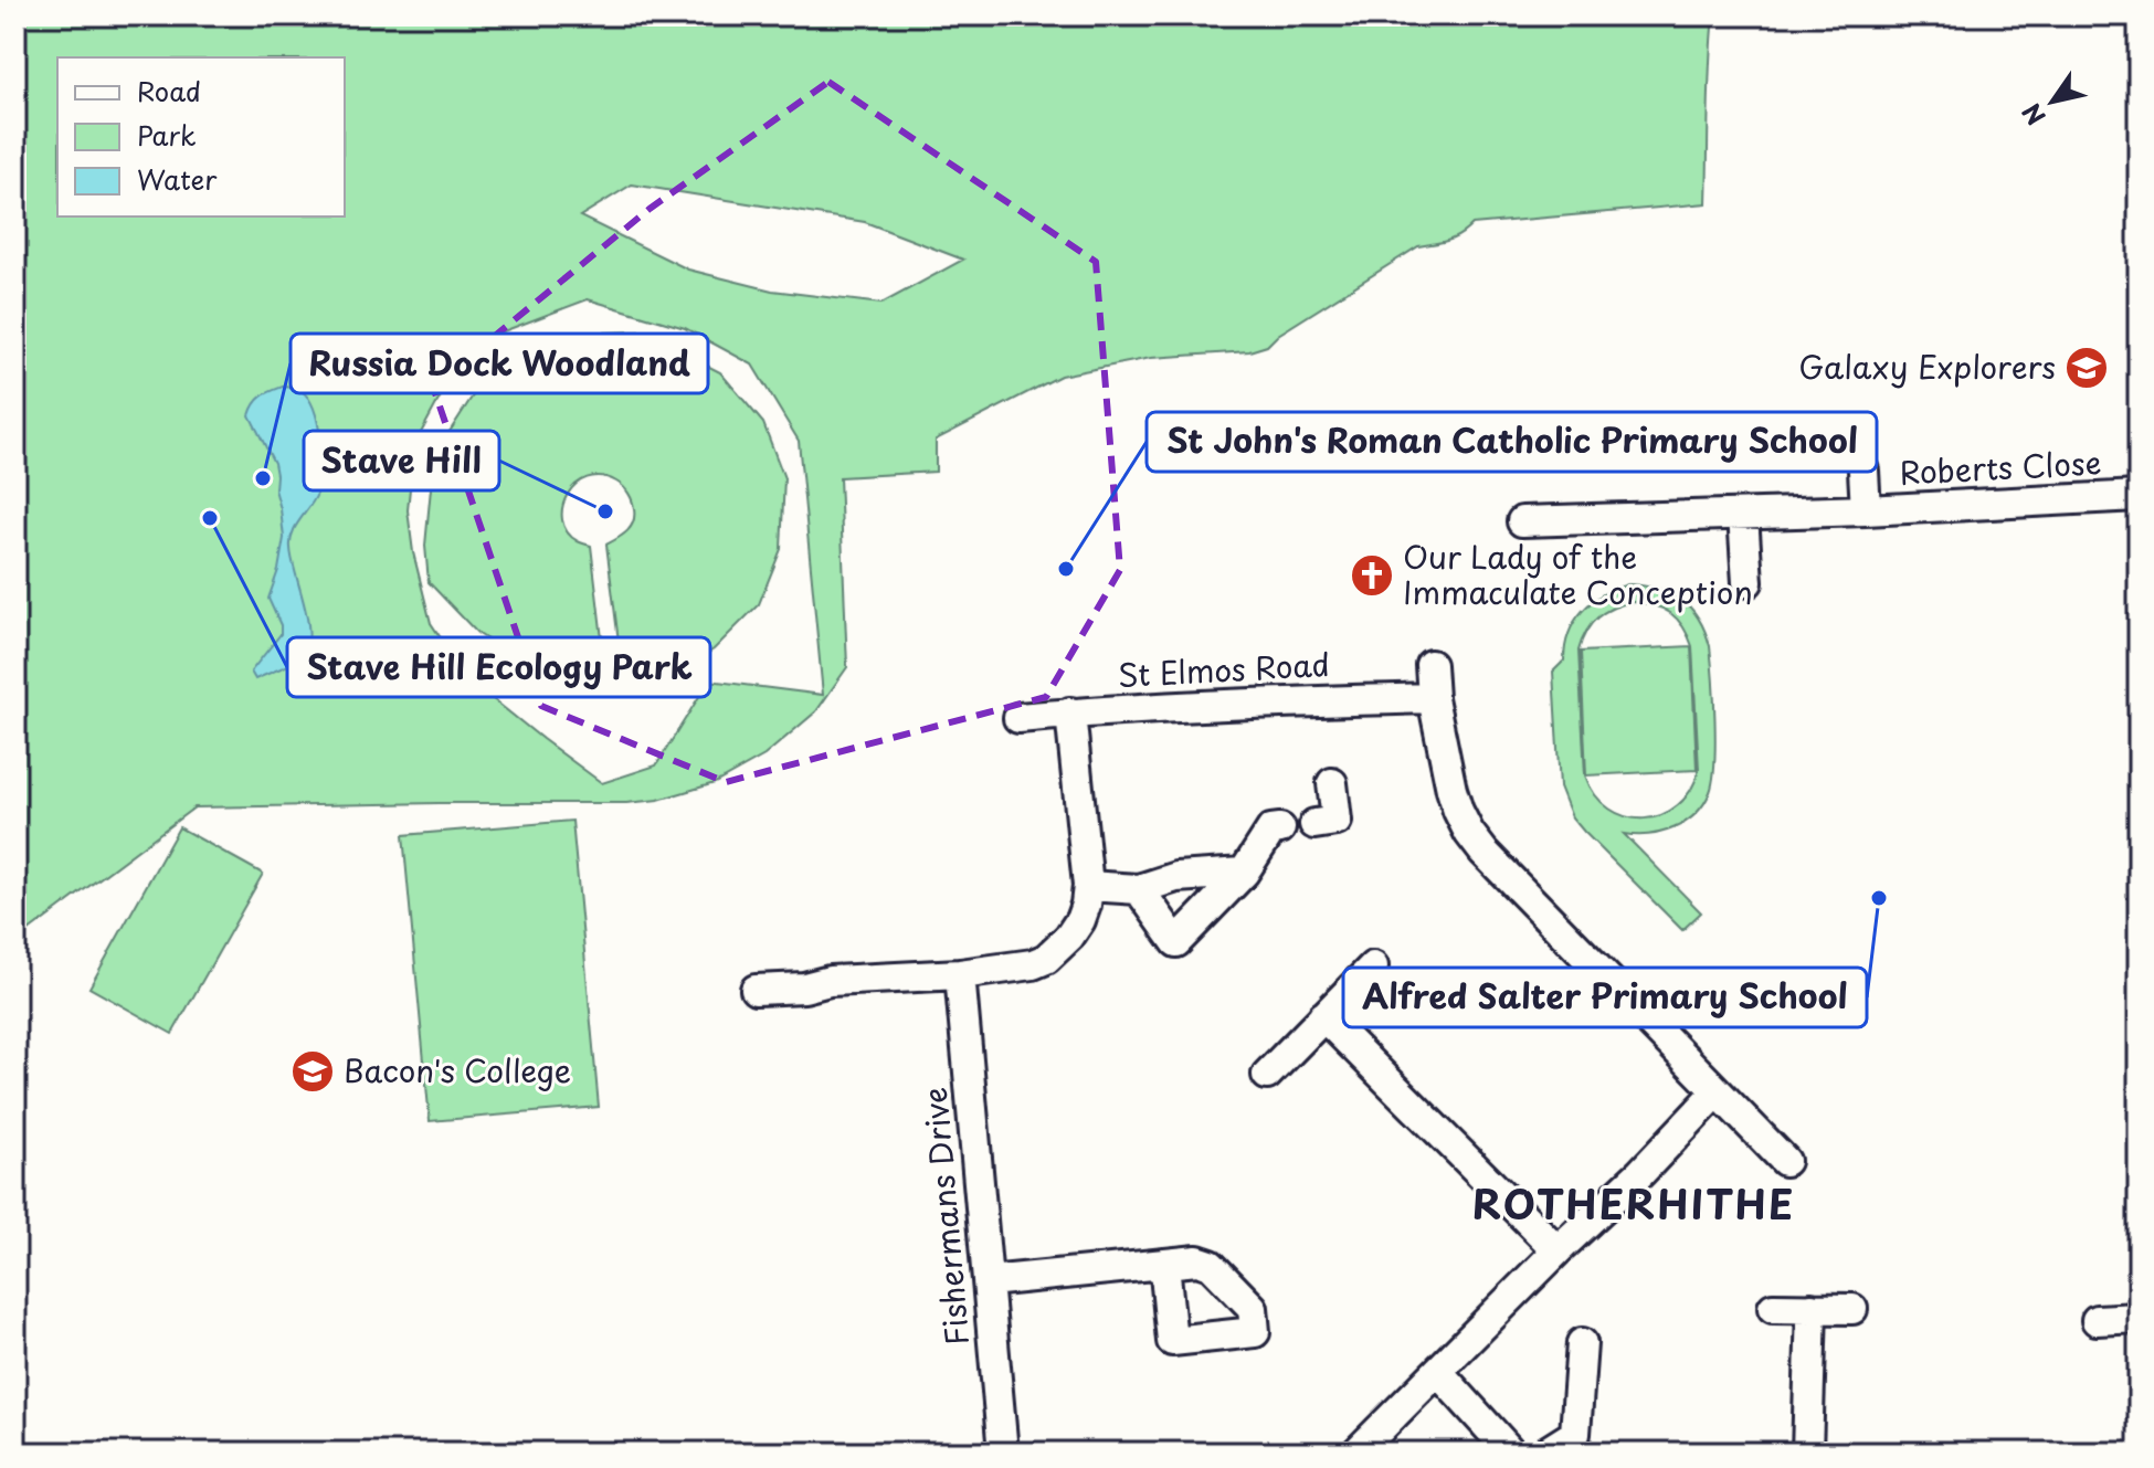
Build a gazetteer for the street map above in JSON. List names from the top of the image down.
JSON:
{
  "streets": {
    "street": ["Roberts Close", "St Elmos Road", "Fishermans Drive"]
  },
  "districts": ["ROTHERHITHE"],
  "places": {
    "school or university": ["Galaxy Explorers", "Bacon's College"],
    "other": [
      "Russia Dock Woodland",
      "Stave Hill",
      "Stave Hill Ecology Park",
      "St John's Roman Catholic Primary School",
      "Alfred Salter Primary School"
    ],
    "church": ["Our Lady of the Immaculate Conception"]
  },
  "legend": ["Road", "Park", "Water"],
  "north": "bottom left"
}
